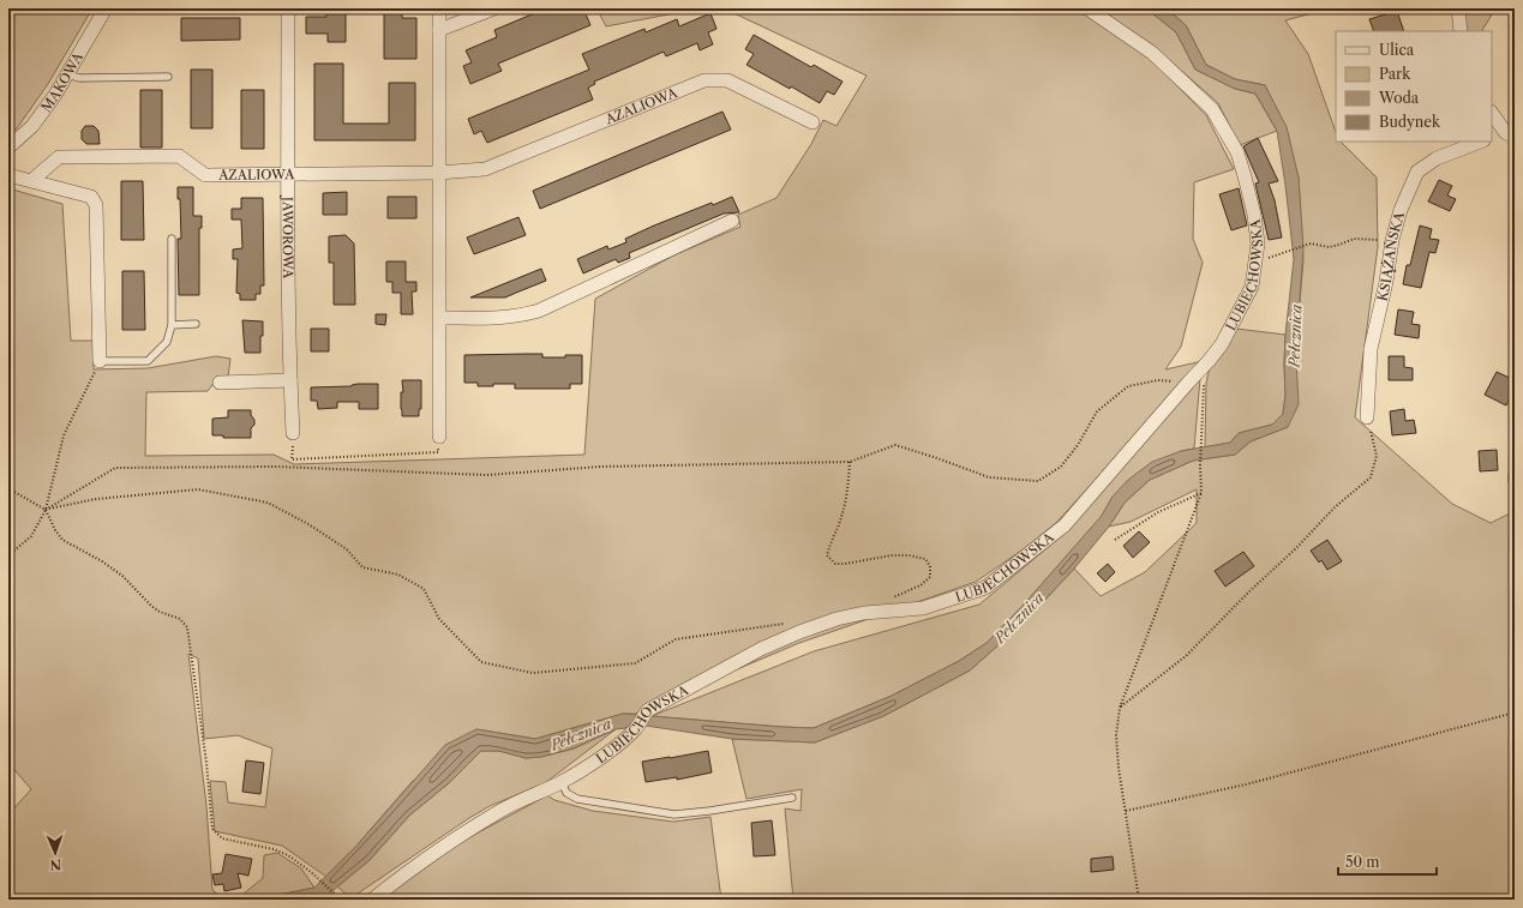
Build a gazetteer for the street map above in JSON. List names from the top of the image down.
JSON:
{
  "streets": {
    "street": [
      "MAKOWA",
      "AZALIOWA",
      "JAWOROWA",
      "KSIĄŻAŃSKA",
      "LUBIECHOWSKA"
    ]
  },
  "crossings": [
    ["AZALIOWA", "JAWOROWA"]
  ],
  "water": ["Pełcznica"],
  "legend": [
    "Ulica",
    "Park",
    "Woda",
    "Budynek"
  ],
  "scale_bar": "50 m",
  "north": "bottom"
}
